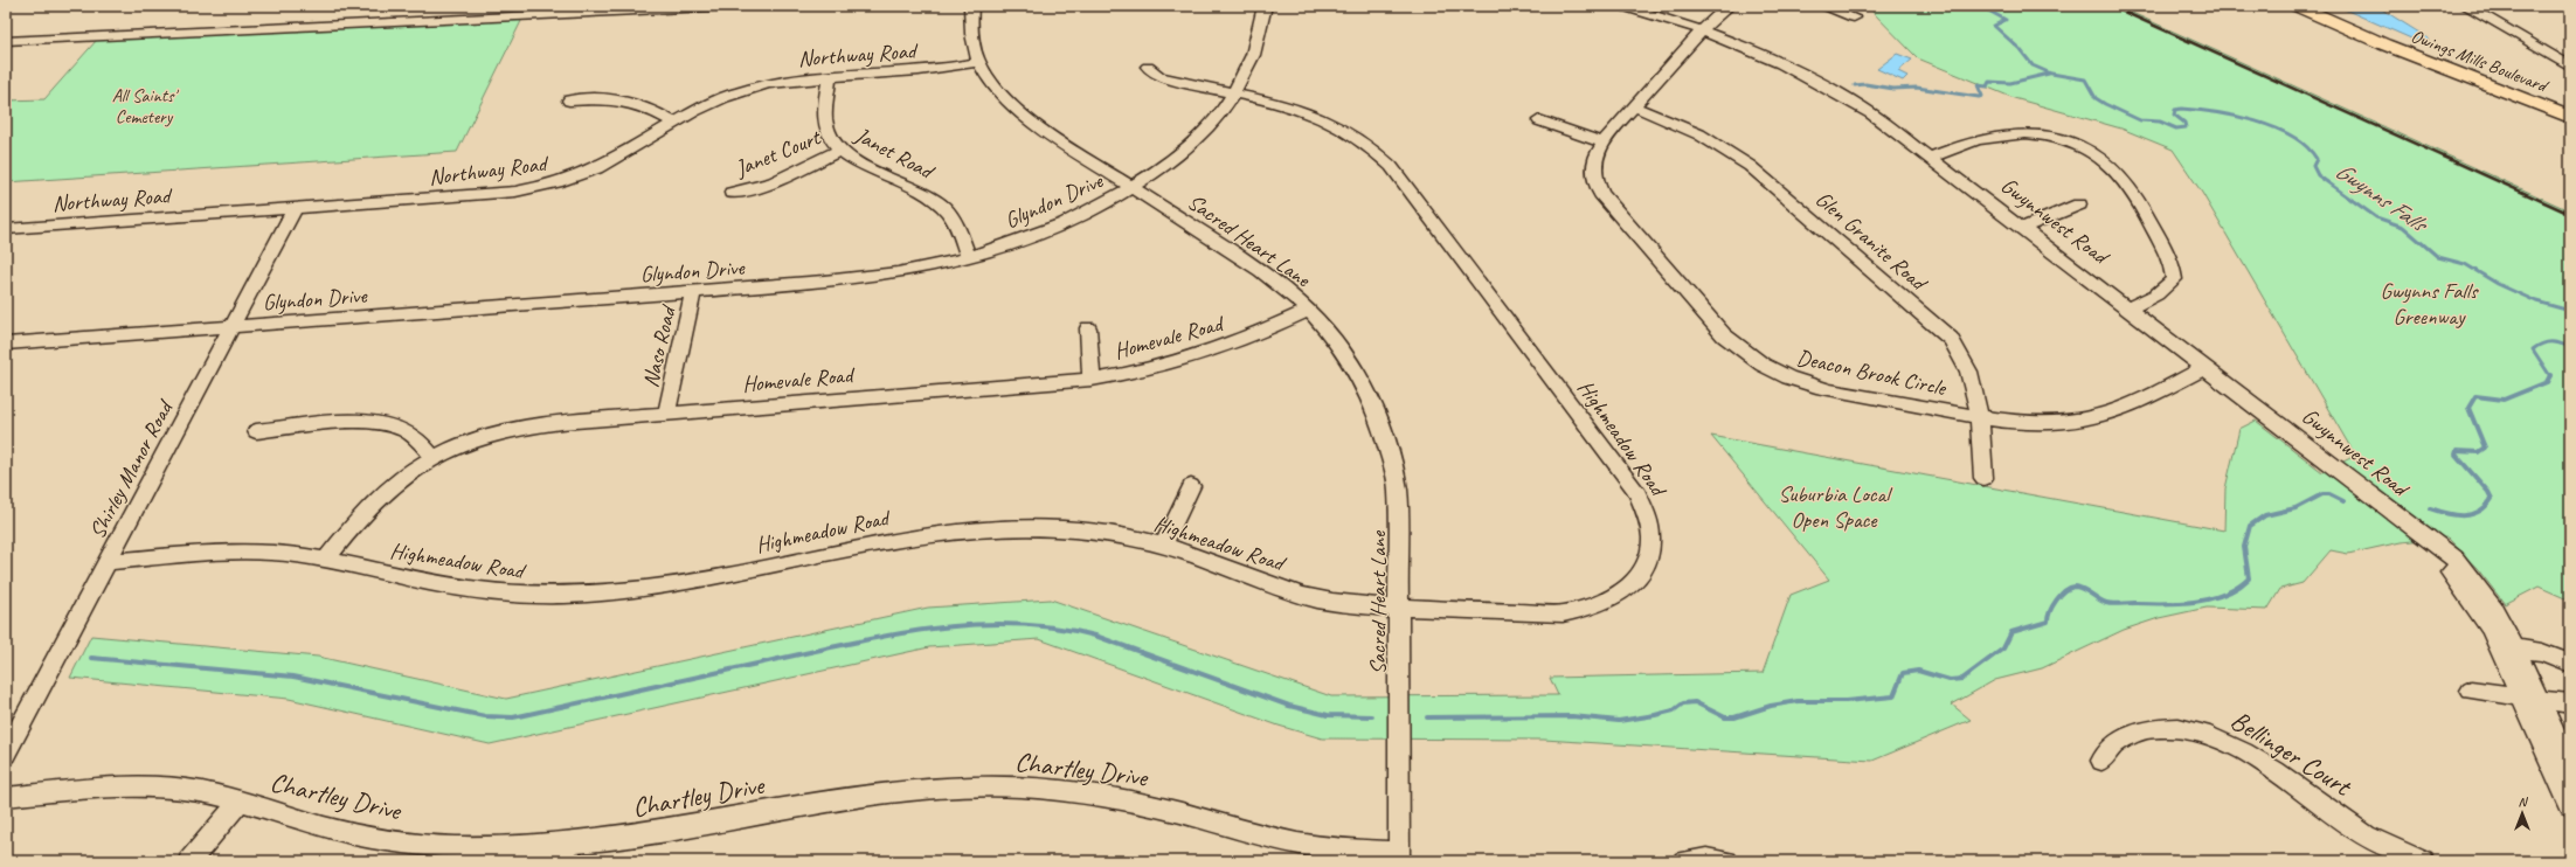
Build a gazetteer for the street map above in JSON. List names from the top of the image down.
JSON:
{
  "streets": {
    "main road": ["Owings Mills Boulevard"],
    "street": [
      "Northway Road",
      "Janet Court",
      "Janet Road",
      "Glyndon Drive",
      "Gwynnwest Road",
      "Sacred Heart Lane",
      "Glen Granite Road",
      "Homevale Road",
      "Naso Road",
      "Deacon Brook Circle",
      "Highmeadow Road",
      "Shirley Manor Road",
      "Bellinger Court",
      "Chartley Drive"
    ]
  },
  "crossings": [
    ["Northway Road", "Janet Road"],
    ["Northway Road", "Sacred Heart Lane"],
    ["Northway Road", "Shirley Manor Road"],
    ["Janet Court", "Janet Road"],
    ["Janet Road", "Glyndon Drive"],
    ["Glyndon Drive", "Sacred Heart Lane"],
    ["Glyndon Drive", "Naso Road"],
    ["Glyndon Drive", "Highmeadow Road"],
    ["Glyndon Drive", "Shirley Manor Road"],
    ["Gwynnwest Road", "Deacon Brook Circle"],
    ["Sacred Heart Lane", "Homevale Road"],
    ["Sacred Heart Lane", "Highmeadow Road"],
    ["Sacred Heart Lane", "Chartley Drive"],
    ["Glen Granite Road", "Deacon Brook Circle"],
    ["Homevale Road", "Naso Road"],
    ["Homevale Road", "Highmeadow Road"],
    ["Highmeadow Road", "Shirley Manor Road"]
  ],
  "water": ["Gwynns Falls"],
  "parks": ["All Saints' Cemetery", "Gwynns Falls Greenway", "Suburbia Local Open Space"],
  "north": "top"
}
